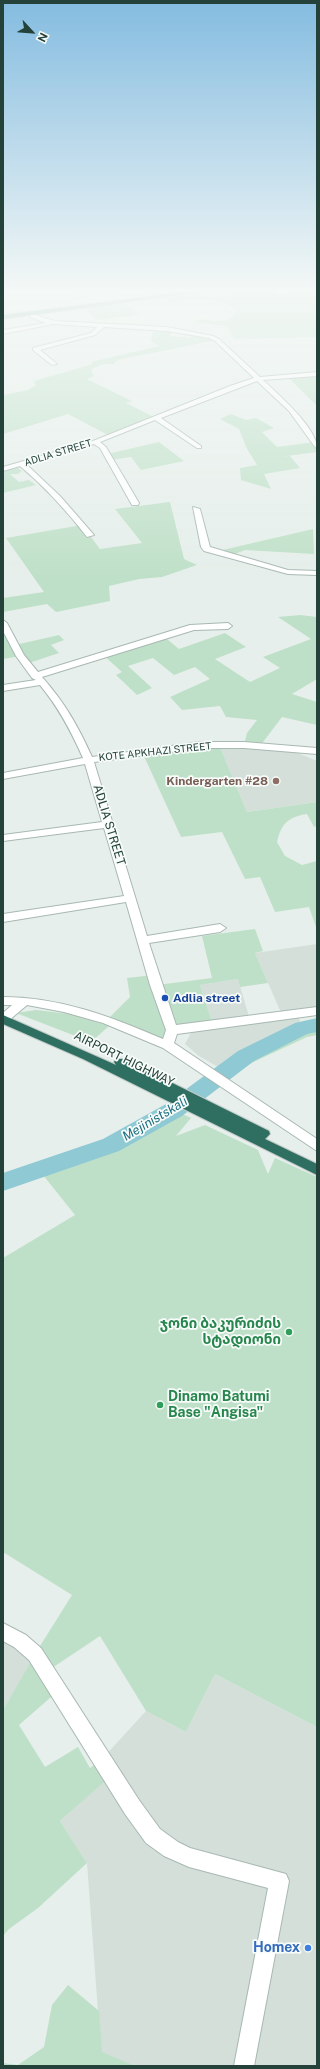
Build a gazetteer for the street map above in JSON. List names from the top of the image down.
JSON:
{
  "streets": {
    "highway": ["AIRPORT HIGHWAY"],
    "street": ["ADLIA STREET", "KOTE APKHAZI STREET"]
  },
  "crossings": [
    ["ADLIA STREET", "KOTE APKHAZI STREET"]
  ],
  "water": ["Mejinistskali"],
  "places": [
    "Kindergarten #28",
    "Adlia street",
    "ჯონი ბაკურიძის სტადიონი",
    "Dinamo Batumi Base \"Angisa\"",
    "Homex"
  ],
  "north": "bottom right"
}
